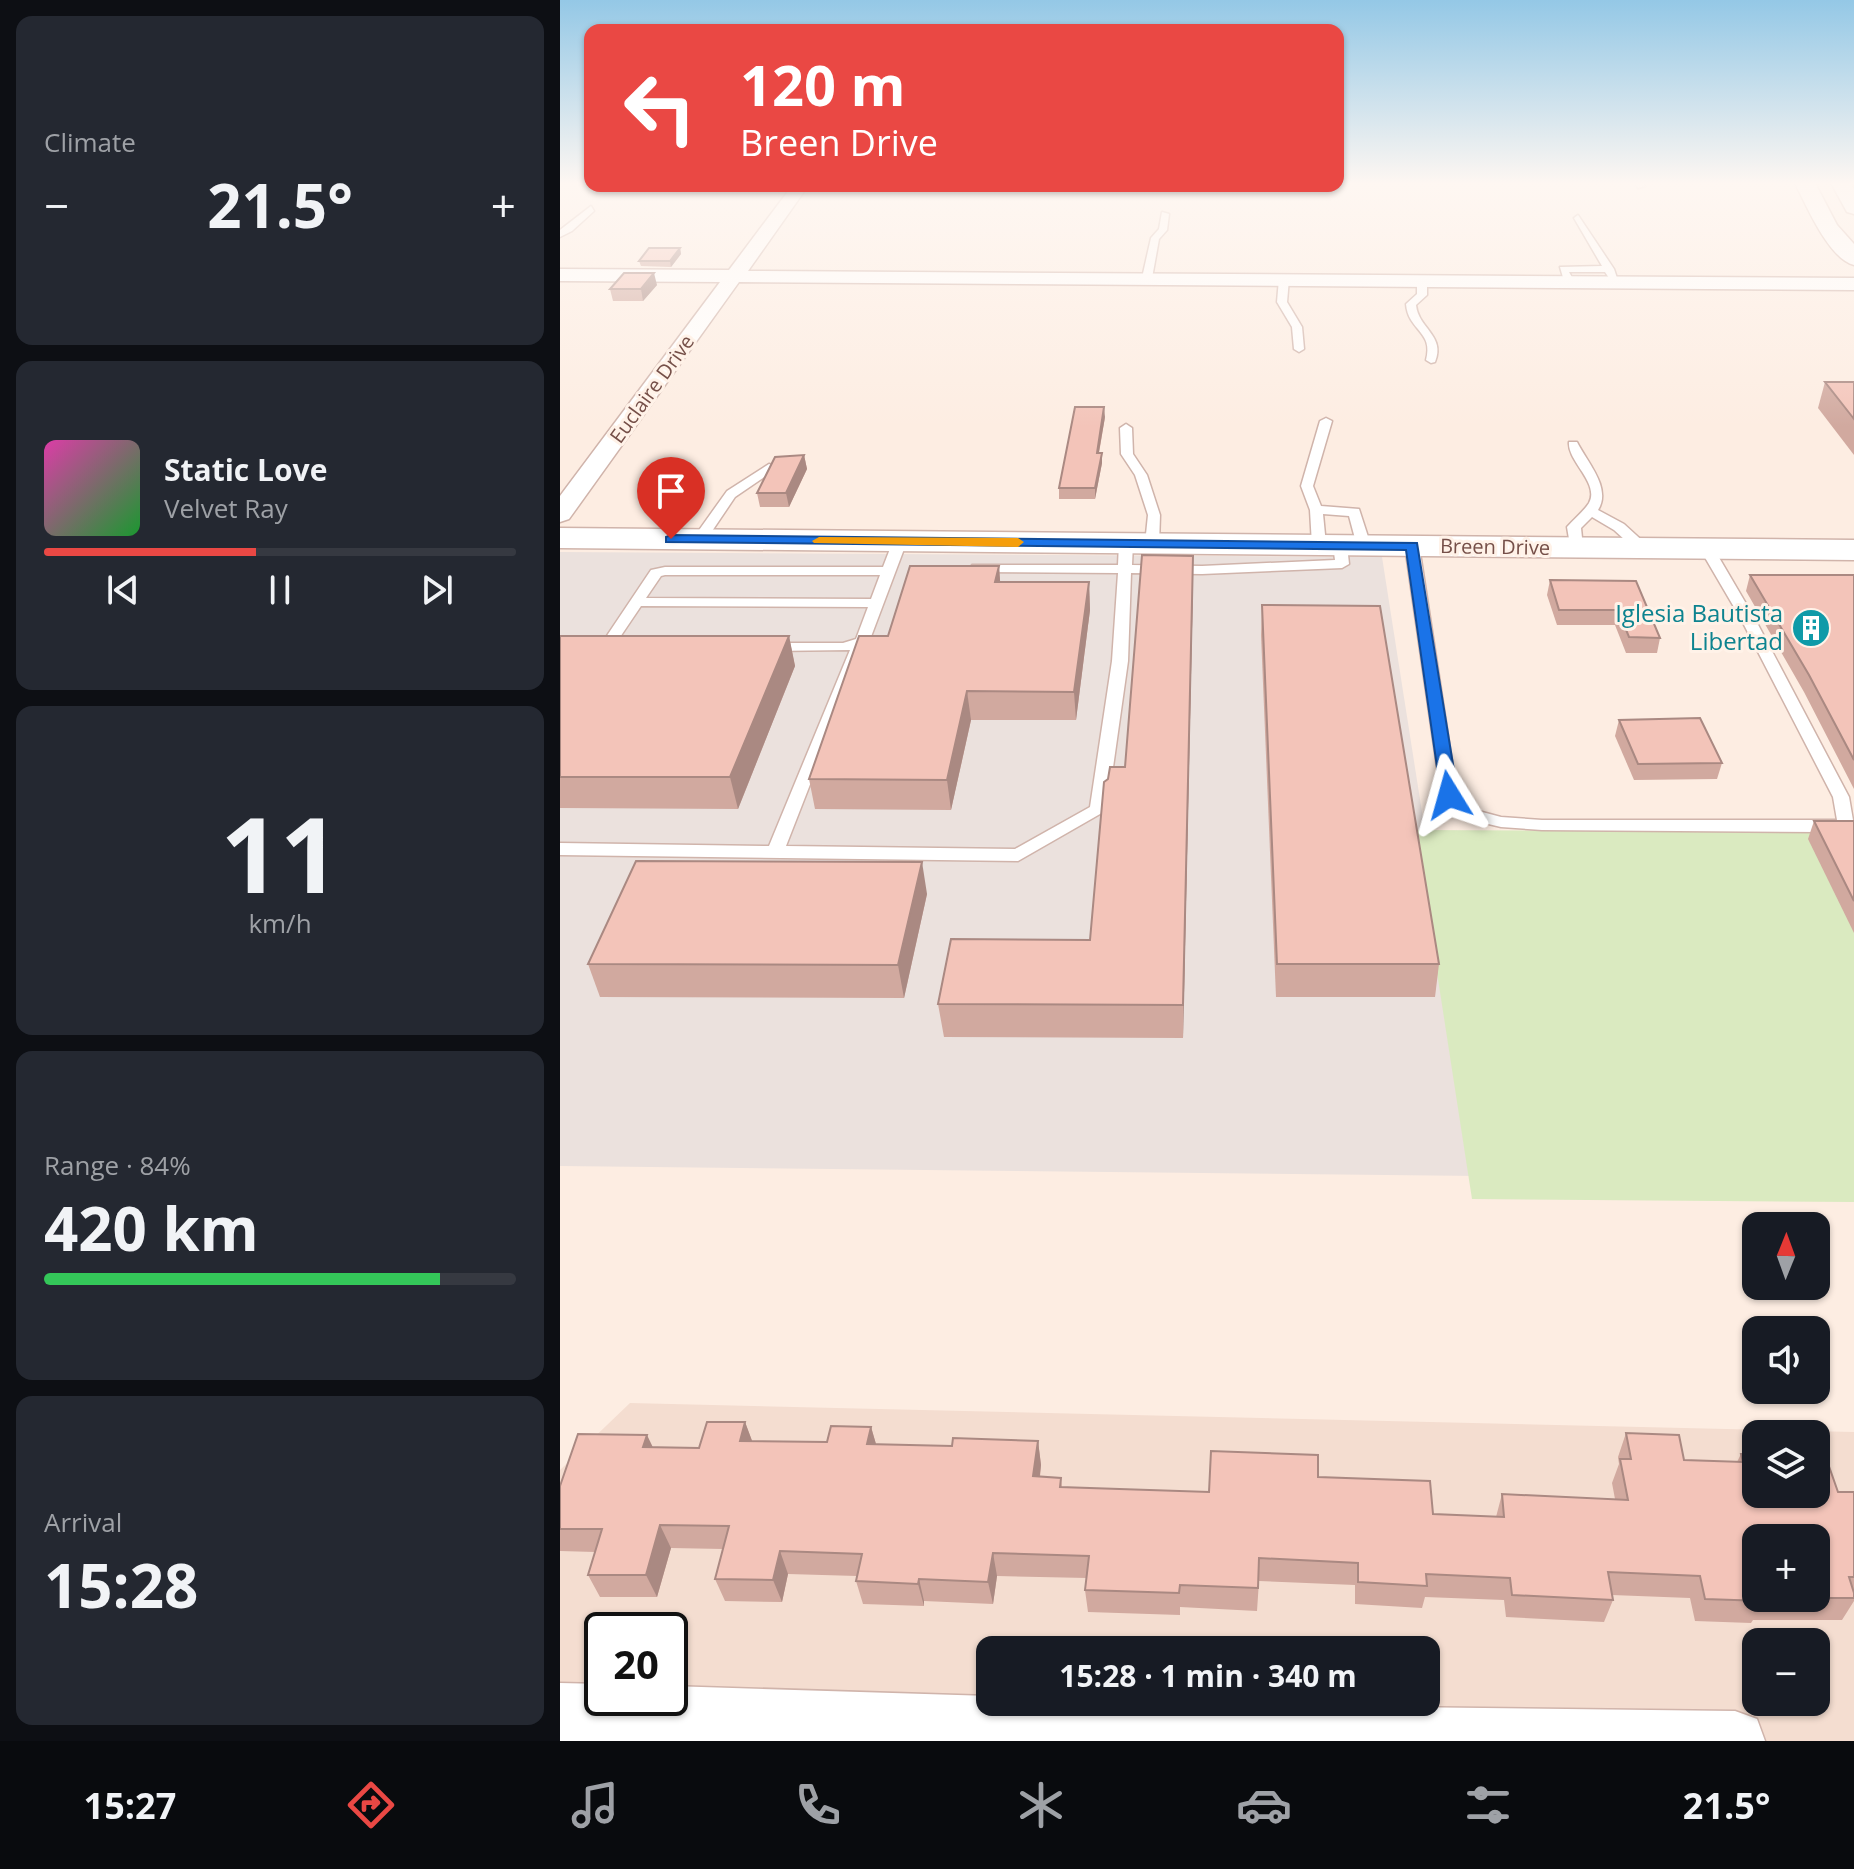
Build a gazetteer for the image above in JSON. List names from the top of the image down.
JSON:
{
  "streets": {
    "street": ["Euclaire Drive", "Breen Drive"]
  },
  "places": {
    "building": ["Iglesia Bautista Libertad"]
  },
  "north": "top",
  "page": {
    "tile": [
      "Climate",
      ["11", "km/h"],
      ["Range · 84%", "420 km"],
      ["Arrival", "15:28"]
    ],
    "turn": ["120 m", "Breen Drive"],
    "heat": ["−", "21.5°", "+"],
    "song": ["Static Love", "Velvet Ray"],
    "map_buttons": ["+", "−"],
    "limit": "20",
    "trip": "15:28 · 1 min · 340 m",
    "tabs": ["15:27", "21.5°"]
  }
}
